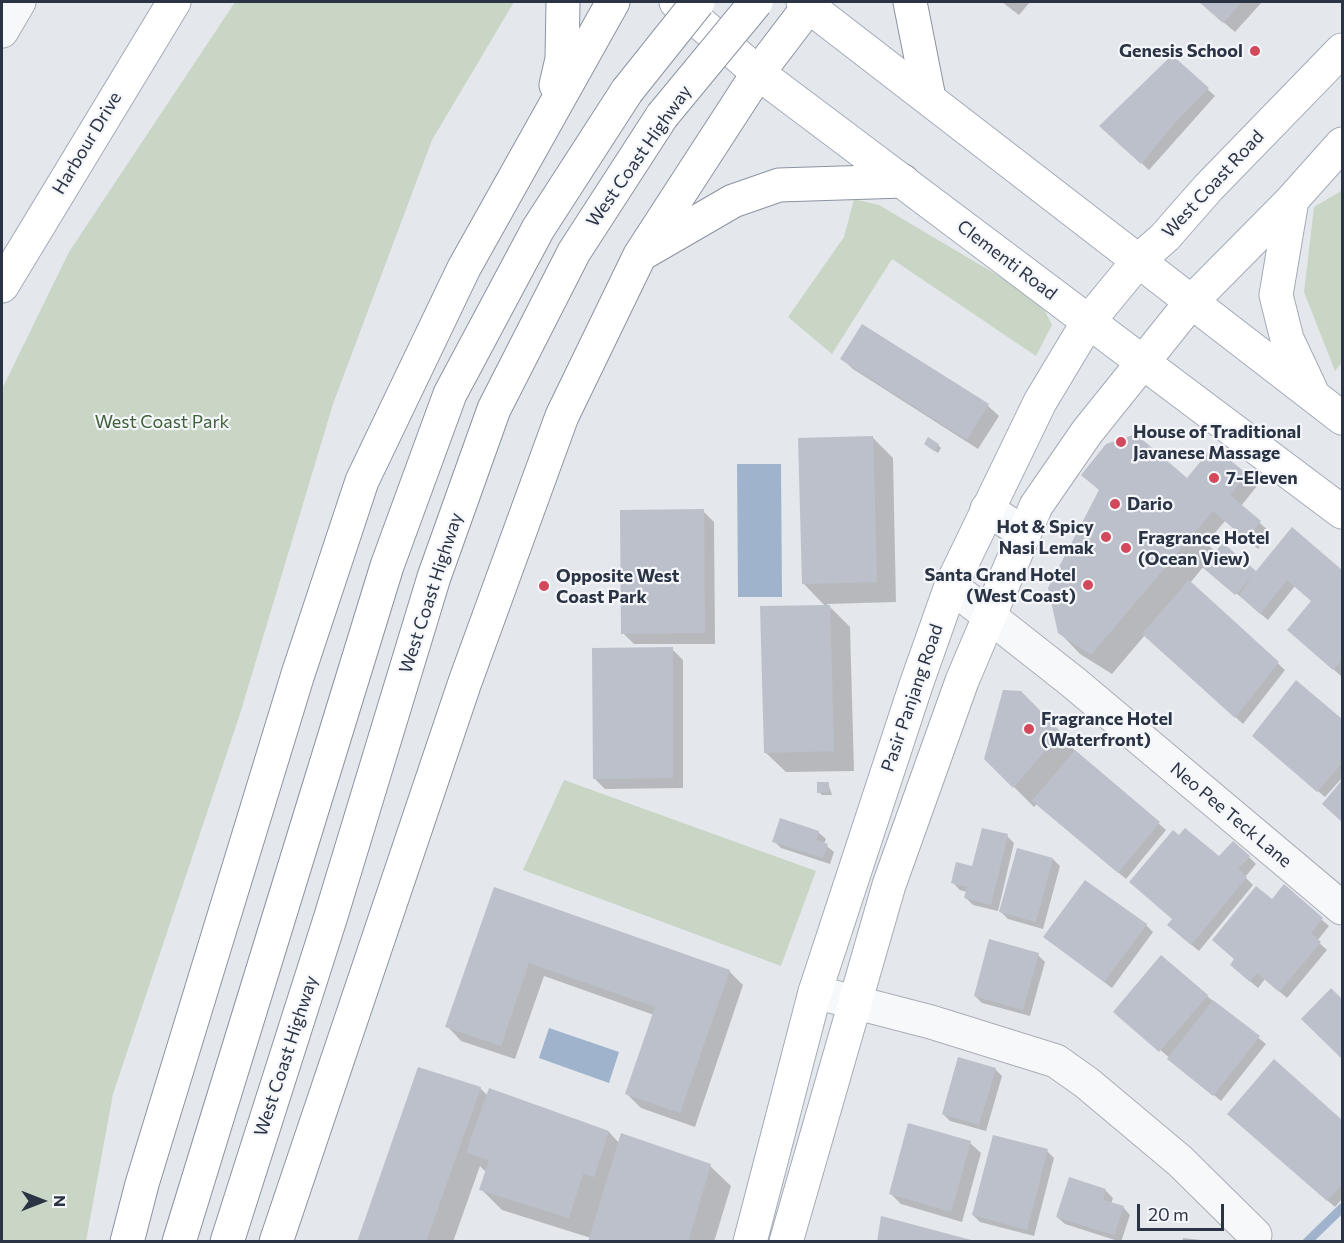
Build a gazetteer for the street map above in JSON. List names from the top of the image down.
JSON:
{
  "streets": {
    "main road": [
      "Harbour Drive",
      "West Coast Highway",
      "West Coast Road",
      "Clementi Road",
      "Pasir Panjang Road"
    ],
    "street": ["Neo Pee Teck Lane"]
  },
  "crossings": [
    ["West Coast Road", "Clementi Road"],
    ["West Coast Road", "Pasir Panjang Road"],
    ["Clementi Road", "Pasir Panjang Road"],
    ["Pasir Panjang Road", "Neo Pee Teck Lane"]
  ],
  "parks": ["West Coast Park"],
  "places": [
    "Genesis School",
    "House of Traditional Javanese Massage",
    "7-Eleven",
    "Dario",
    "Hot & Spicy Nasi Lemak",
    "Fragrance Hotel (Ocean View)",
    "Santa Grand Hotel (West Coast)",
    "Opposite West Coast Park",
    "Fragrance Hotel (Waterfront)"
  ],
  "scale_bar": "20 m",
  "north": "right"
}
